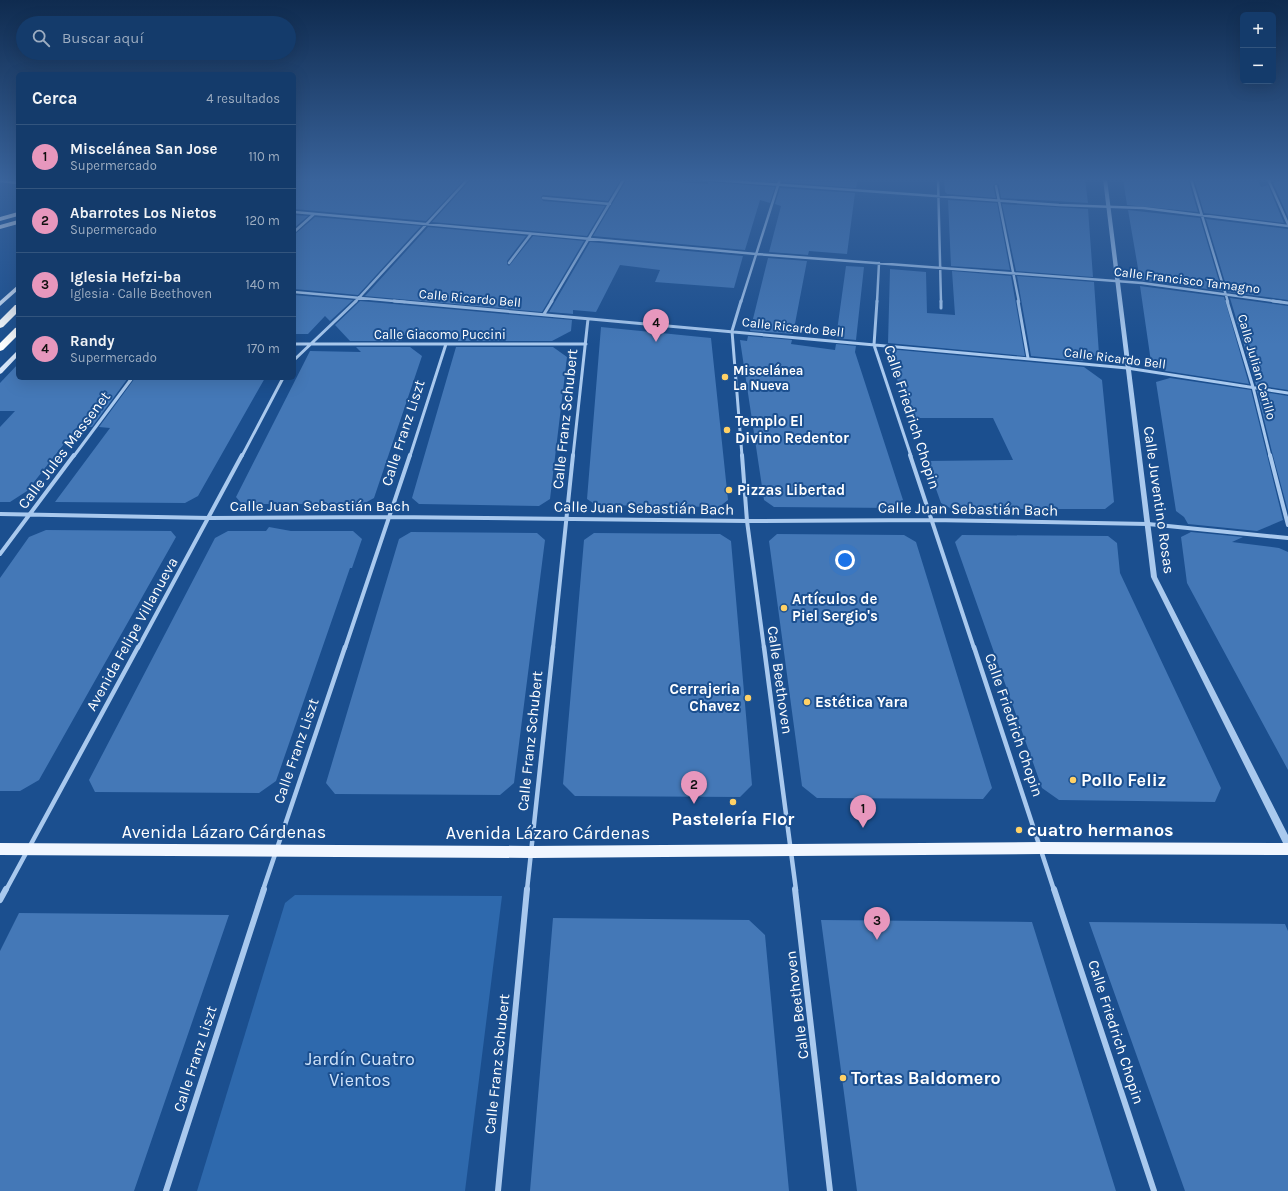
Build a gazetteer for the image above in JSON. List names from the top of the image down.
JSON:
{
  "streets": {
    "main road": ["Avenida Lázaro Cárdenas"],
    "street": [
      "Calle Francisco Tamagno",
      "Calle Ricardo Bell",
      "Calle Giacomo Puccini",
      "Calle Julian Carillo",
      "Calle Friedrich Chopin",
      "Calle Franz Schubert",
      "Calle Franz Liszt",
      "Calle Jules Massenet",
      "Calle Juventino Rosas",
      "Calle Juan Sebastián Bach",
      "Avenida Felipe Villanueva",
      "Calle Beethoven"
    ]
  },
  "crossings": [
    ["Calle Francisco Tamagno", "Calle Julian Carillo"],
    ["Calle Francisco Tamagno", "Calle Friedrich Chopin"],
    ["Calle Francisco Tamagno", "Calle Juventino Rosas"],
    ["Calle Francisco Tamagno", "Calle Beethoven"],
    ["Calle Ricardo Bell", "Calle Julian Carillo"],
    ["Calle Ricardo Bell", "Calle Friedrich Chopin"],
    ["Calle Ricardo Bell", "Calle Franz Schubert"],
    ["Calle Ricardo Bell", "Calle Juventino Rosas"],
    ["Calle Ricardo Bell", "Calle Beethoven"],
    ["Calle Giacomo Puccini", "Calle Franz Schubert"],
    ["Calle Giacomo Puccini", "Calle Franz Liszt"],
    ["Calle Friedrich Chopin", "Calle Juan Sebastián Bach"],
    ["Calle Friedrich Chopin", "Avenida Lázaro Cárdenas"],
    ["Calle Franz Schubert", "Calle Juan Sebastián Bach"],
    ["Calle Franz Schubert", "Avenida Lázaro Cárdenas"],
    ["Calle Franz Liszt", "Calle Juan Sebastián Bach"],
    ["Calle Franz Liszt", "Avenida Lázaro Cárdenas"],
    ["Calle Jules Massenet", "Calle Juan Sebastián Bach"],
    ["Calle Juventino Rosas", "Calle Juan Sebastián Bach"],
    ["Calle Juan Sebastián Bach", "Avenida Felipe Villanueva"],
    ["Calle Juan Sebastián Bach", "Calle Beethoven"],
    ["Avenida Felipe Villanueva", "Avenida Lázaro Cárdenas"],
    ["Calle Beethoven", "Avenida Lázaro Cárdenas"]
  ],
  "parks": ["Jardín Cuatro Vientos"],
  "places": [
    "Miscelánea La Nueva",
    "Templo El Divino Redentor",
    "Pizzas Libertad",
    "Artículos de Piel Sergio's",
    "Cerrajeria Chavez",
    "Estética Yara",
    "Pollo Feliz",
    "Pastelería Flor",
    "cuatro hermanos",
    "Tortas Baldomero"
  ],
  "page": {
    "map_buttons": ["+", "−"],
    "search": "Buscar aquí",
    "heading": ["Cerca", "4 resultados"],
    "list": [
      {
        "mark": "1",
        "name": "Miscelánea San Jose",
        "note": "Supermercado",
        "value": "110 m"
      },
      {
        "mark": "2",
        "name": "Abarrotes Los Nietos",
        "note": "Supermercado",
        "value": "120 m"
      },
      {
        "mark": "3",
        "name": "Iglesia Hefzi-ba",
        "note": "Iglesia · Calle Beethoven",
        "value": "140 m"
      },
      {
        "mark": "4",
        "name": "Randy",
        "note": "Supermercado",
        "value": "170 m"
      }
    ],
    "pins": [
      "4",
      "2",
      "1",
      "3"
    ]
  }
}
